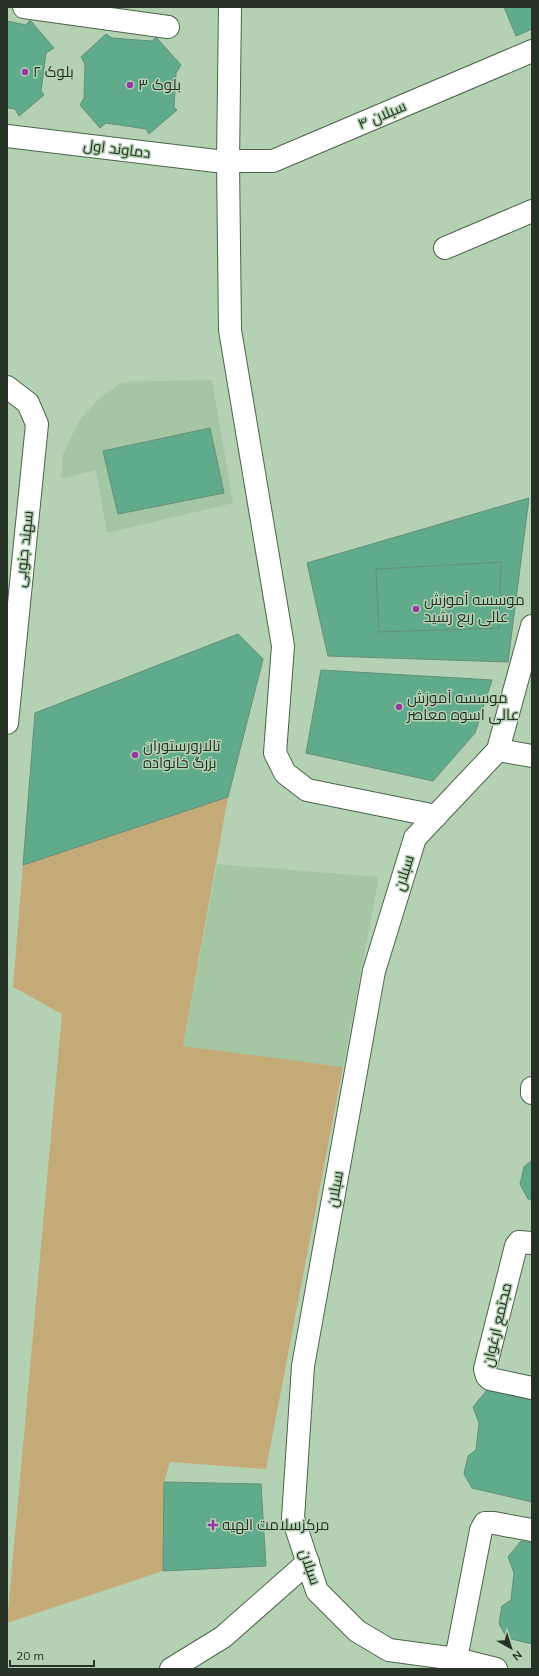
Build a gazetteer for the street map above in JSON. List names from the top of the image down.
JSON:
{
  "streets": {
    "street": [
      "سبلان ۴",
      "دماوند اول",
      "سهند جنوبی",
      "سبلان",
      "مجتمع ارغوان"
    ]
  },
  "crossings": [
    ["سبلان ۴", "دماوند اول"]
  ],
  "places": {
    "other": [
      "بلوک ۲",
      "بلوک ۳",
      "موسسه آموزش عالی ربع رشید",
      "موسسه آموزش عالی اسوه معاصر",
      "تالارورستوران بزرگ خانواده"
    ],
    "health": ["مرکزسلامت الهیه"]
  },
  "scale_bar": "20 m",
  "north": "bottom right"
}
